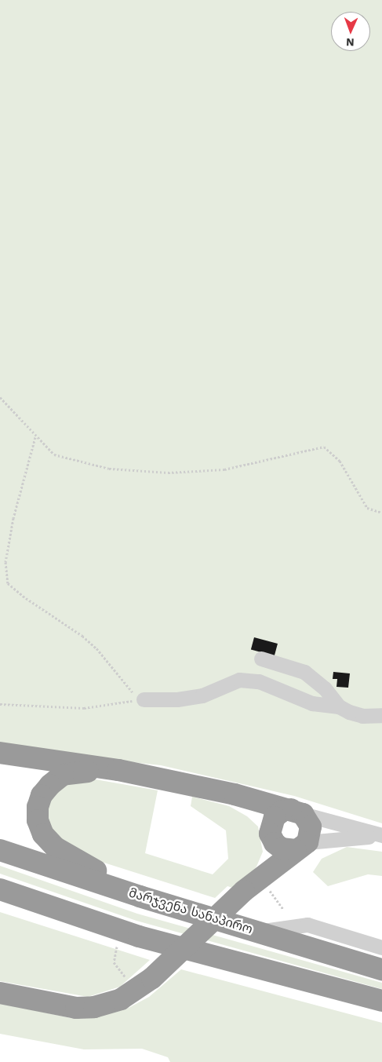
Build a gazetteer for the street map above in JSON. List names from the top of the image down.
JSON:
{
  "streets": {
    "highway": ["მარჯვენა სანაპირო"]
  },
  "north": "bottom"
}
